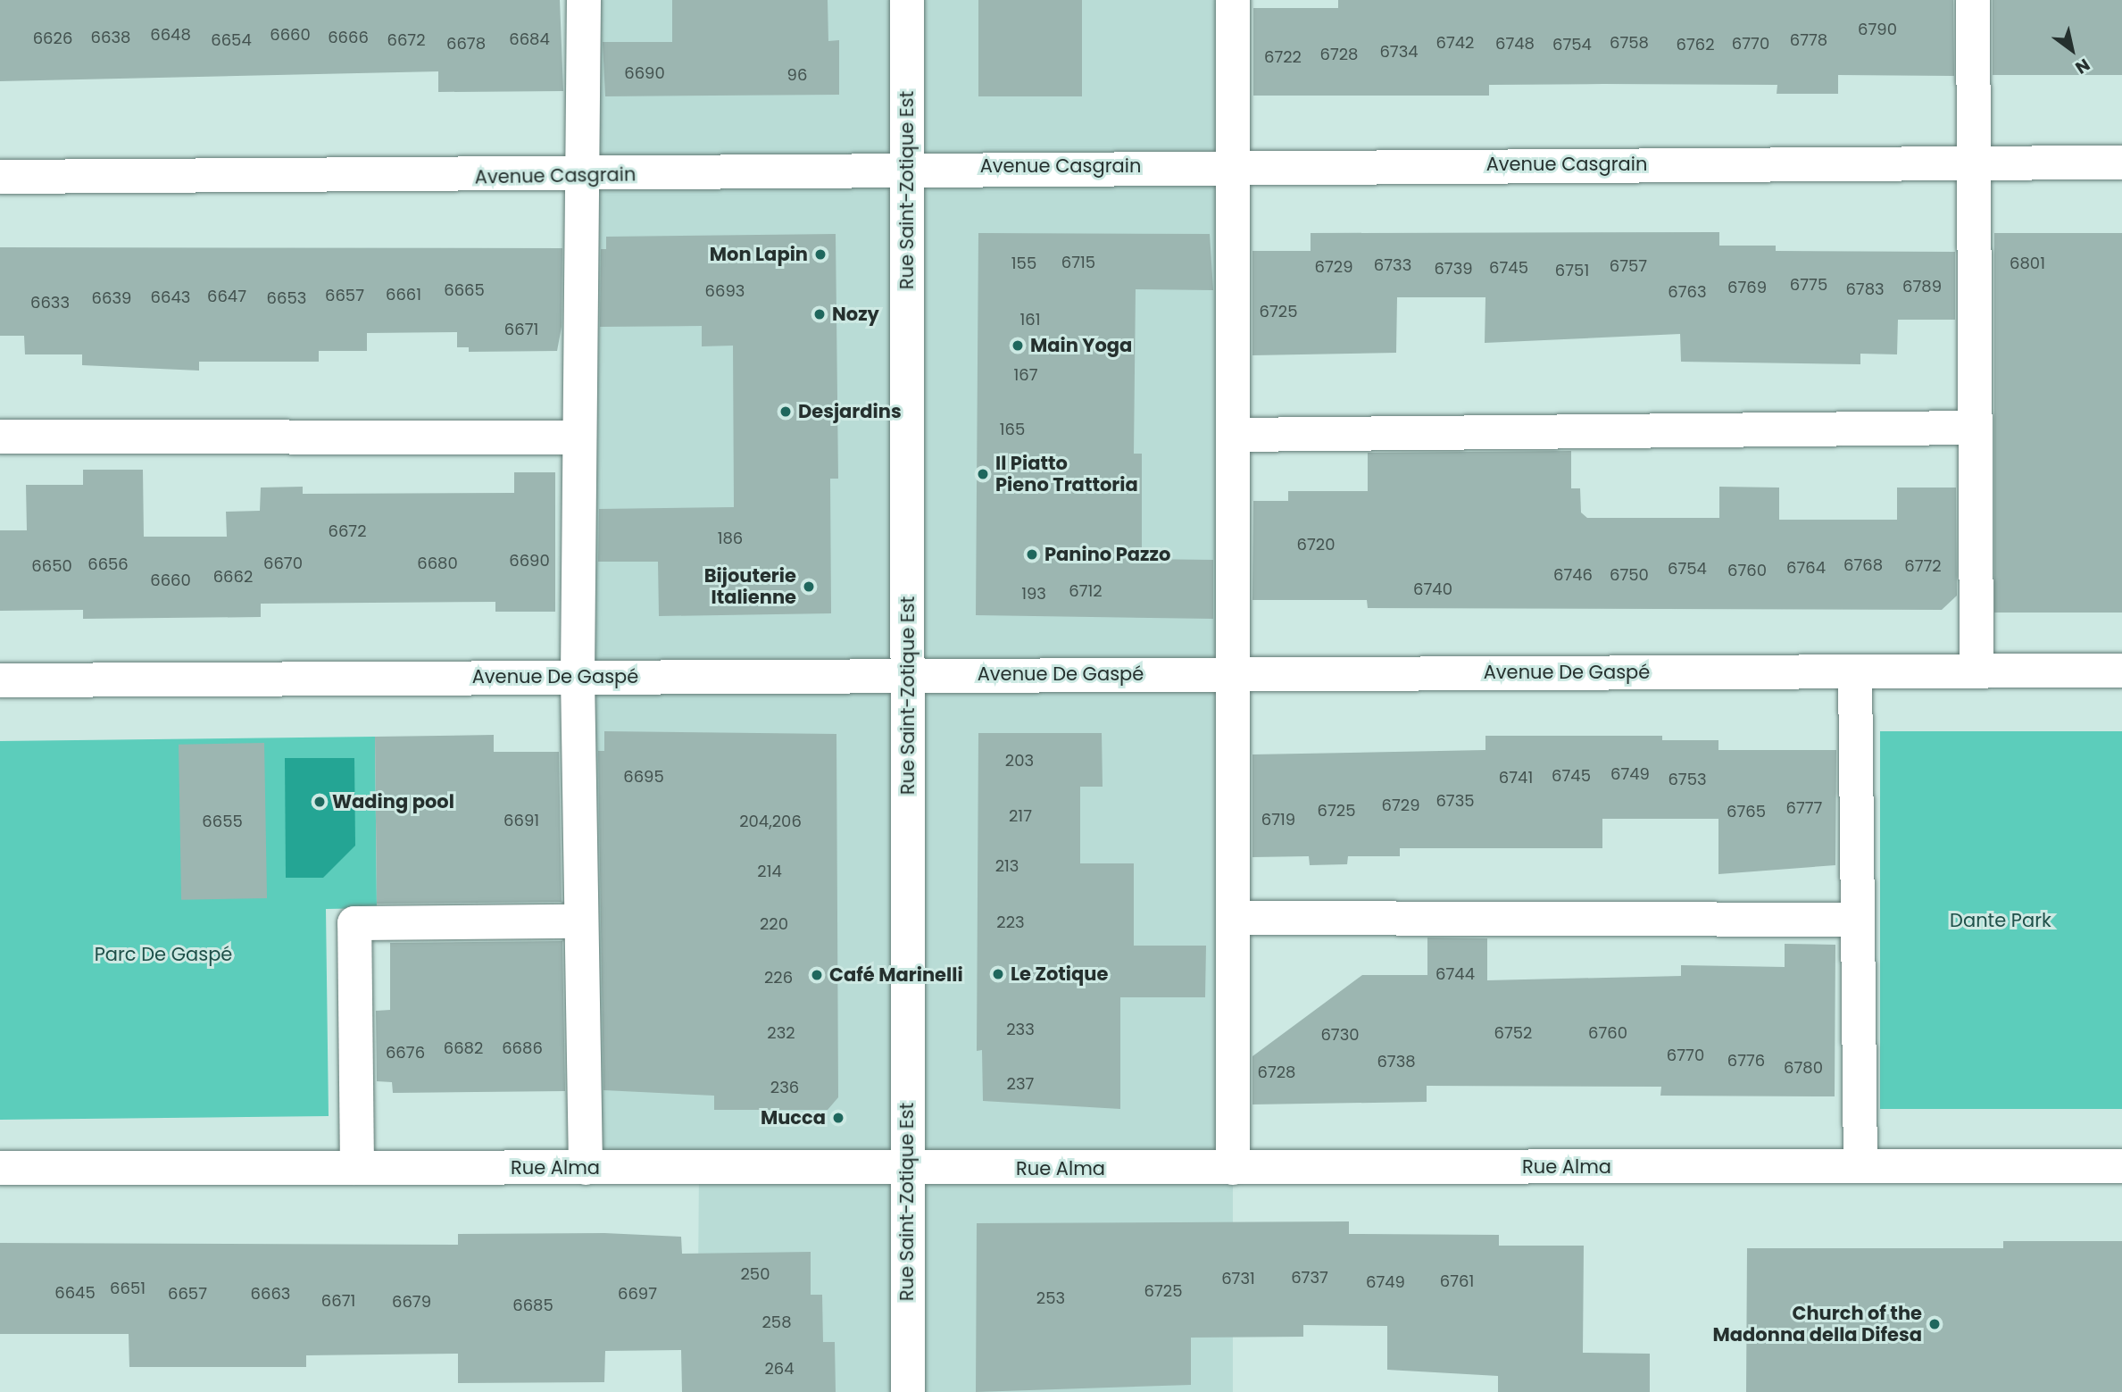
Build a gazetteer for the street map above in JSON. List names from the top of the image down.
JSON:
{
  "streets": {
    "street": [
      "Avenue Casgrain",
      "Rue Saint-Zotique Est",
      "Avenue De Gaspé",
      "Rue Alma"
    ]
  },
  "crossings": [
    ["Avenue Casgrain", "Rue Saint-Zotique Est"],
    ["Rue Saint-Zotique Est", "Avenue De Gaspé"],
    ["Rue Saint-Zotique Est", "Rue Alma"]
  ],
  "parks": ["Dante Park", "Parc De Gaspé"],
  "places": [
    "Mon Lapin",
    "Nozy",
    "Main Yoga",
    "Desjardins",
    "Il Piatto Pieno Trattoria",
    "Panino Pazzo",
    "Bijouterie Italienne",
    "Wading pool",
    "Le Zotique",
    "Café Marinelli",
    "Mucca",
    "Church of the Madonna della Difesa"
  ],
  "house_numbers": [
    "6790",
    "6648",
    "6660",
    "6638",
    "6666",
    "6626",
    "6684",
    "6654",
    "6672",
    "6778",
    "6742",
    "6758",
    "6678",
    "6748",
    "6770",
    "6754",
    "6762",
    "6734",
    "6728",
    "6722",
    "6690",
    "96",
    "6715",
    "155",
    "6801",
    "6733",
    "6757",
    "6729",
    "6745",
    "6739",
    "6751",
    "6775",
    "6789",
    "6769",
    "6783",
    "6665",
    "6693",
    "6763",
    "6661",
    "6657",
    "6647",
    "6643",
    "6639",
    "6653",
    "6633",
    "6725",
    "161",
    "6671",
    "167",
    "165",
    "6672",
    "186",
    "6720",
    "6690",
    "6670",
    "6680",
    "6656",
    "6768",
    "6650",
    "6772",
    "6764",
    "6754",
    "6760",
    "6746",
    "6750",
    "6662",
    "6660",
    "6740",
    "6712",
    "193",
    "203",
    "6749",
    "6745",
    "6695",
    "6741",
    "6753",
    "6735",
    "6729",
    "6777",
    "6725",
    "6765",
    "217",
    "6719",
    "6691",
    "6655",
    "204,206",
    "213",
    "214",
    "223",
    "220",
    "6744",
    "226",
    "233",
    "232",
    "6752",
    "6760",
    "6730",
    "6682",
    "6686",
    "6676",
    "6770",
    "6776",
    "6738",
    "6780",
    "6728",
    "237",
    "236",
    "250",
    "6737",
    "6731",
    "6761",
    "6749",
    "6651",
    "6725",
    "6645",
    "6657",
    "6663",
    "6697",
    "253",
    "6671",
    "6679",
    "6685",
    "258",
    "264"
  ],
  "north": "bottom right"
}
